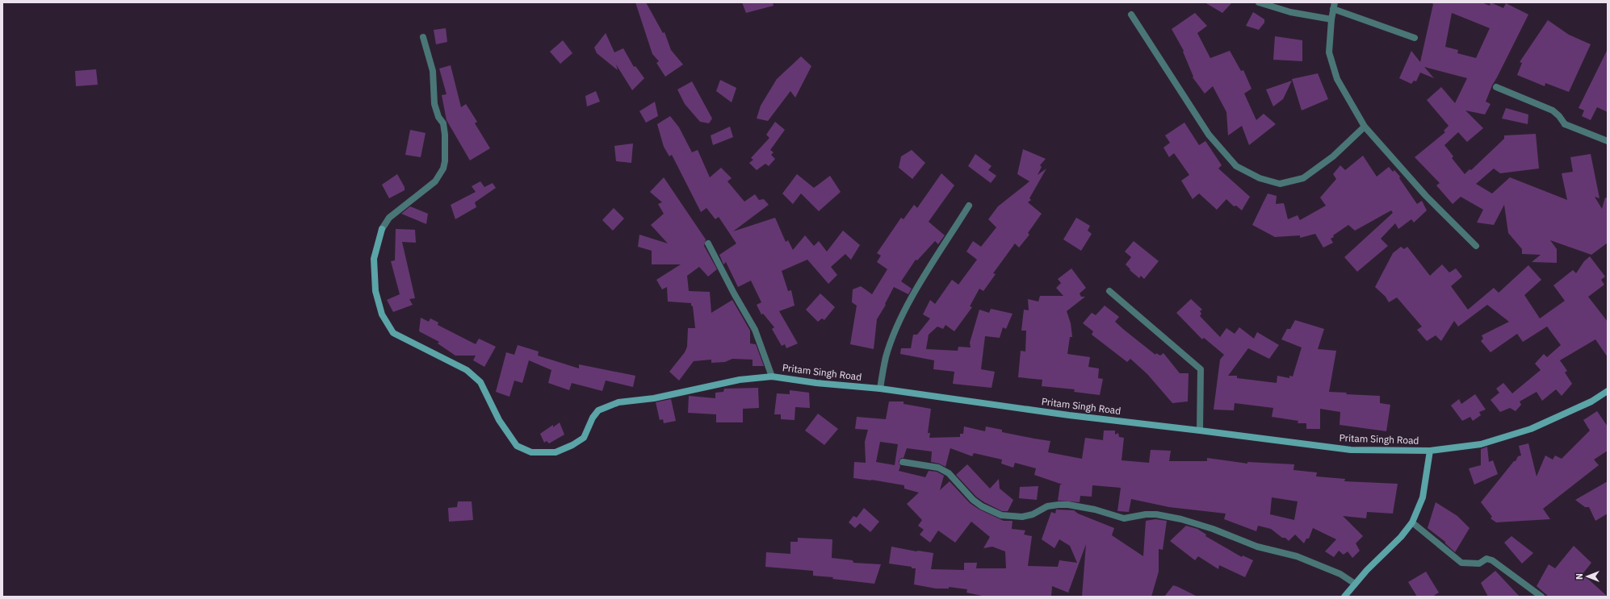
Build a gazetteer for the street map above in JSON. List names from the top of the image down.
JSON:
{
  "streets": {
    "street": ["Pritam Singh Road"]
  },
  "north": "left"
}
